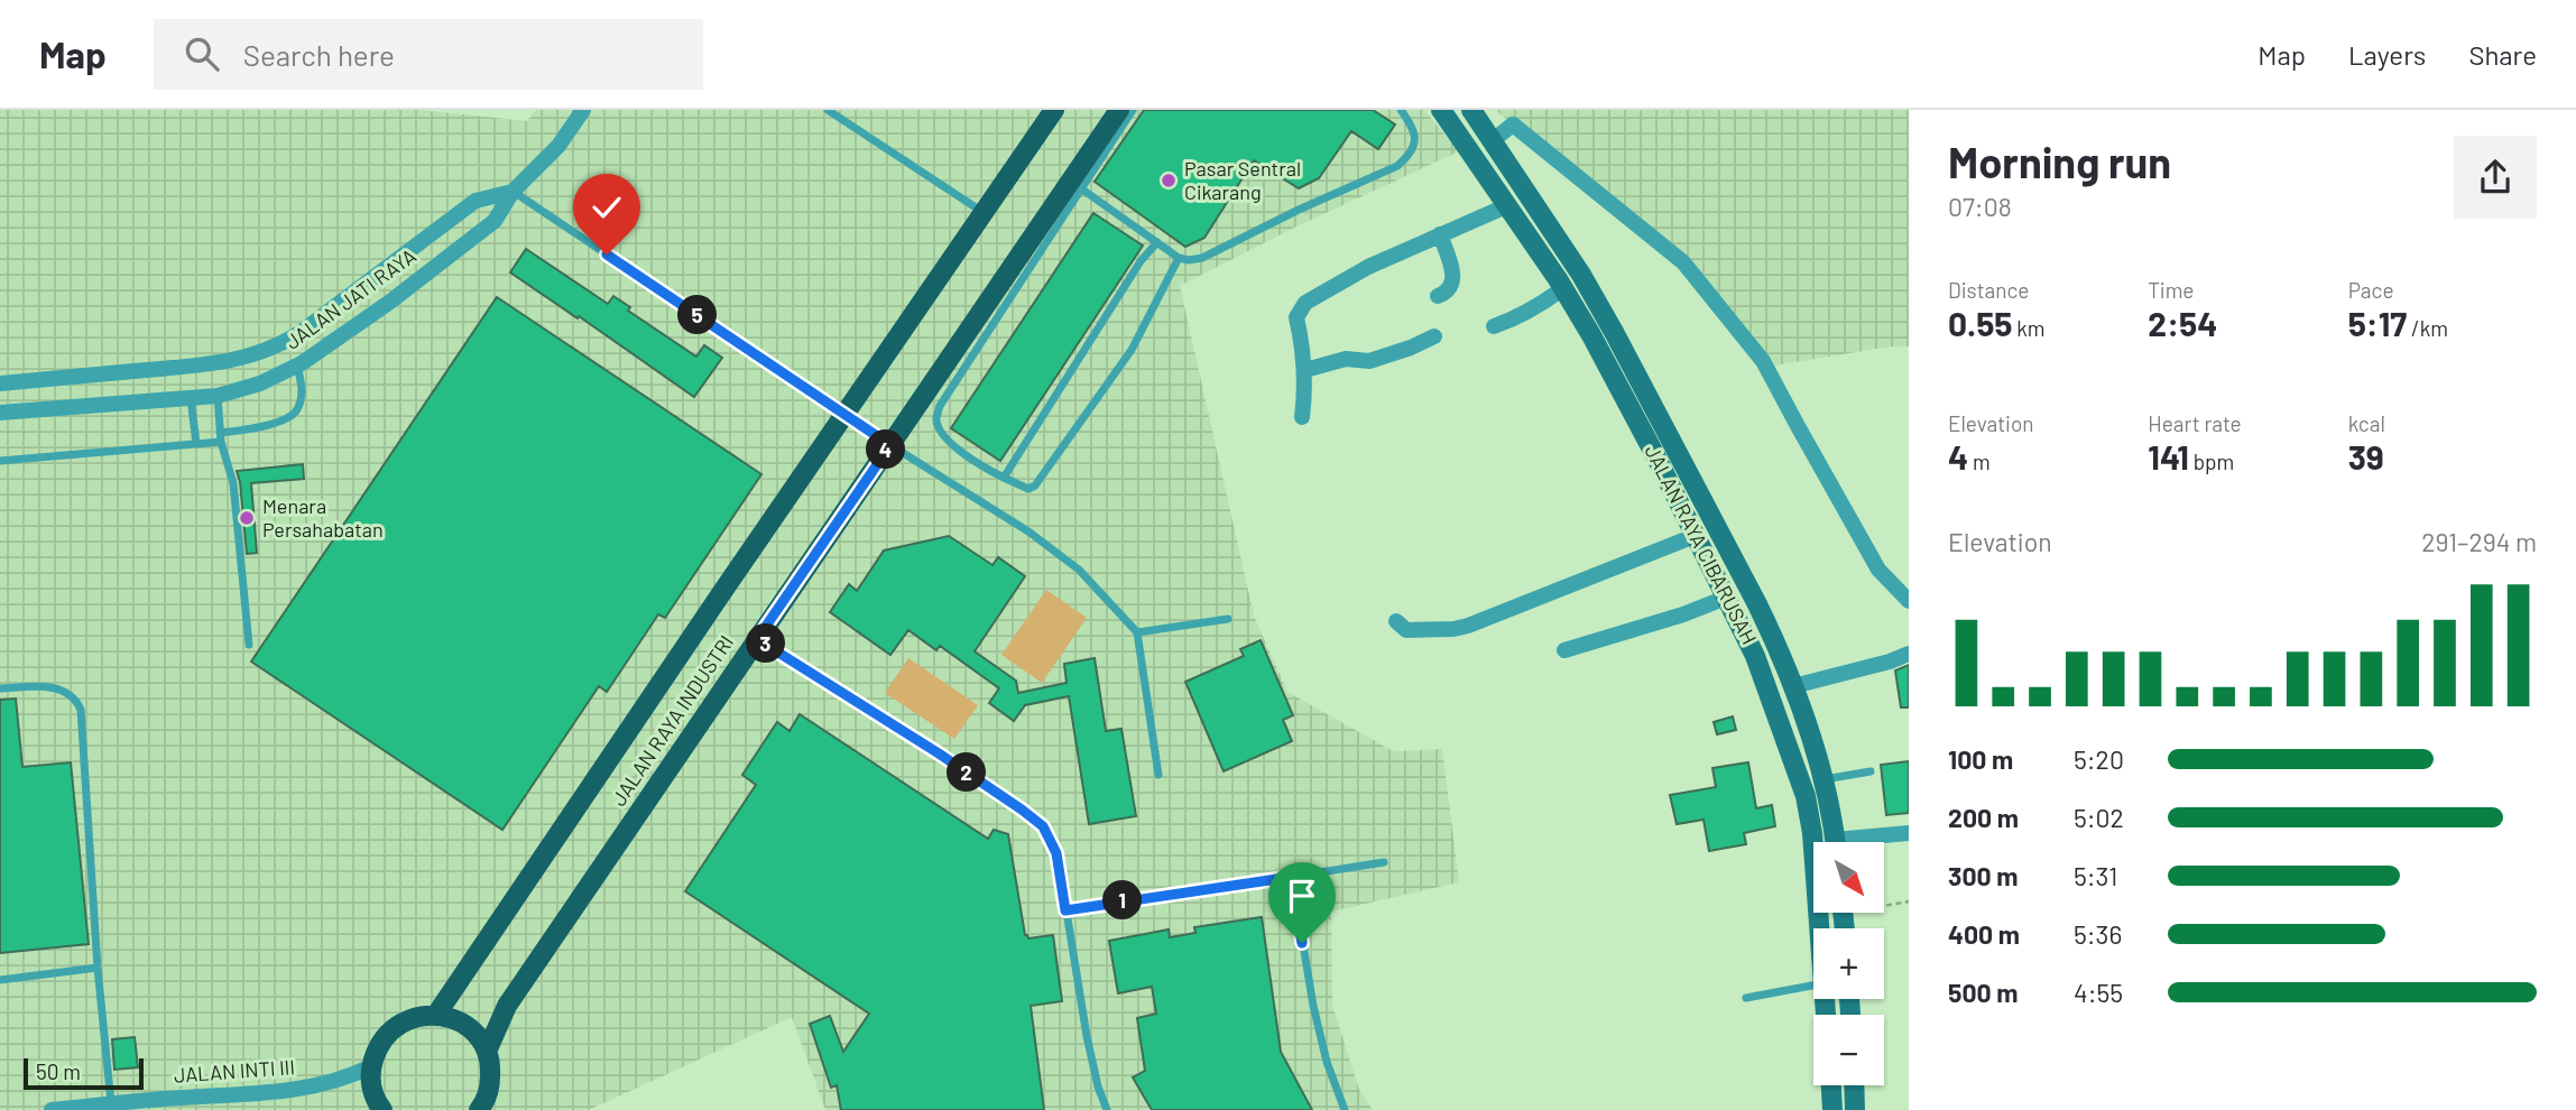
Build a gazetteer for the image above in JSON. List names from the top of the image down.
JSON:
{
  "streets": {
    "main road": ["JALAN RAYA INDUSTRI"],
    "street": ["JALAN JATI RAYA", "JALAN RAYA CIBARUSAH", "JALAN INTI III"]
  },
  "places": ["Pasar Sentral Cikarang", "Menara Persahabatan"],
  "scale_bar": "50 m",
  "north": "bottom right",
  "page": {
    "header": "Map",
    "search": "Search here",
    "nav": ["Map", "Layers", "Share"],
    "heading": ["Morning run", "07:08"],
    "stats": [
      ["Distance", "0.55 km"],
      ["Time", "2:54"],
      ["Pace", "5:17 /km"],
      ["Elevation", "4 m"],
      ["Heart rate", "141 bpm"],
      ["kcal", "39"]
    ],
    "pins": [
      "5",
      "4",
      "3",
      "2",
      "1"
    ],
    "chart": ["Elevation", "291–294 m"],
    "list": [
      {
        "name": "100 m",
        "note": "5:20"
      },
      {
        "name": "200 m",
        "note": "5:02"
      },
      {
        "name": "300 m",
        "note": "5:31"
      },
      {
        "name": "400 m",
        "note": "5:36"
      },
      {
        "name": "500 m",
        "note": "4:55"
      }
    ],
    "map_buttons": ["+", "−"],
    "scale": "50 m"
  }
}
